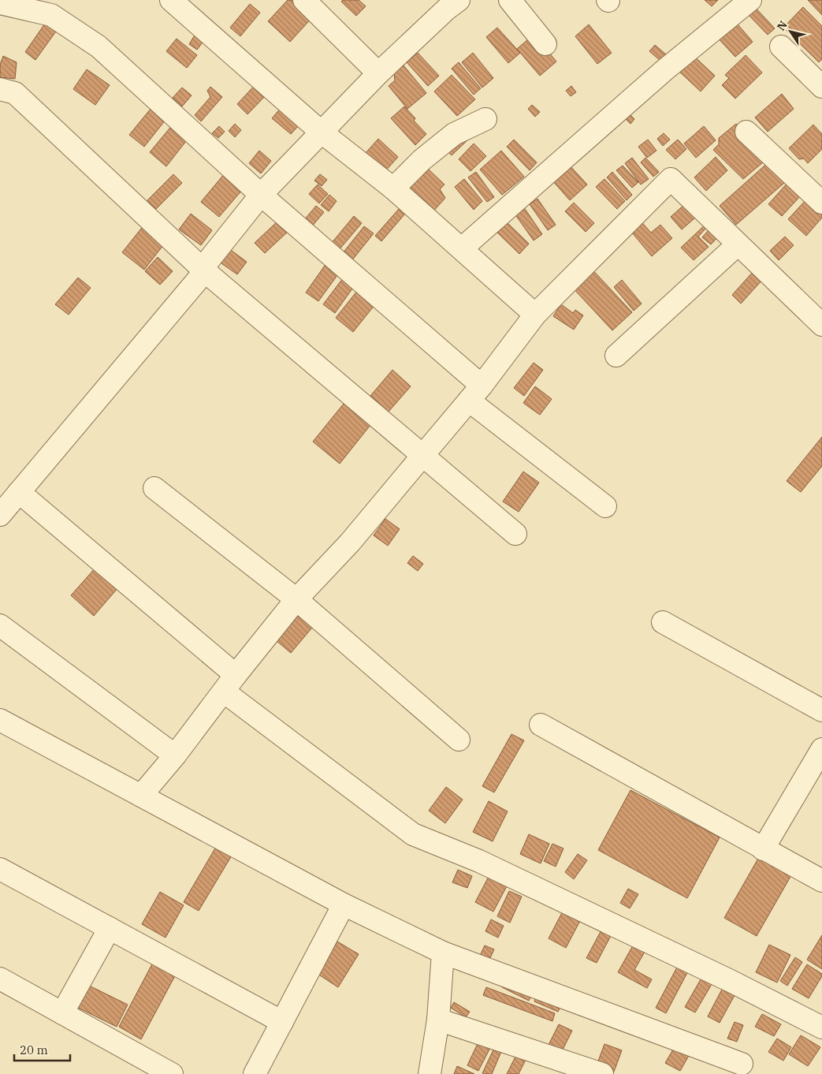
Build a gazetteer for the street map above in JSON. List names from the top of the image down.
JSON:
{
  "scale_bar": "20 m",
  "north": "top left"
}
